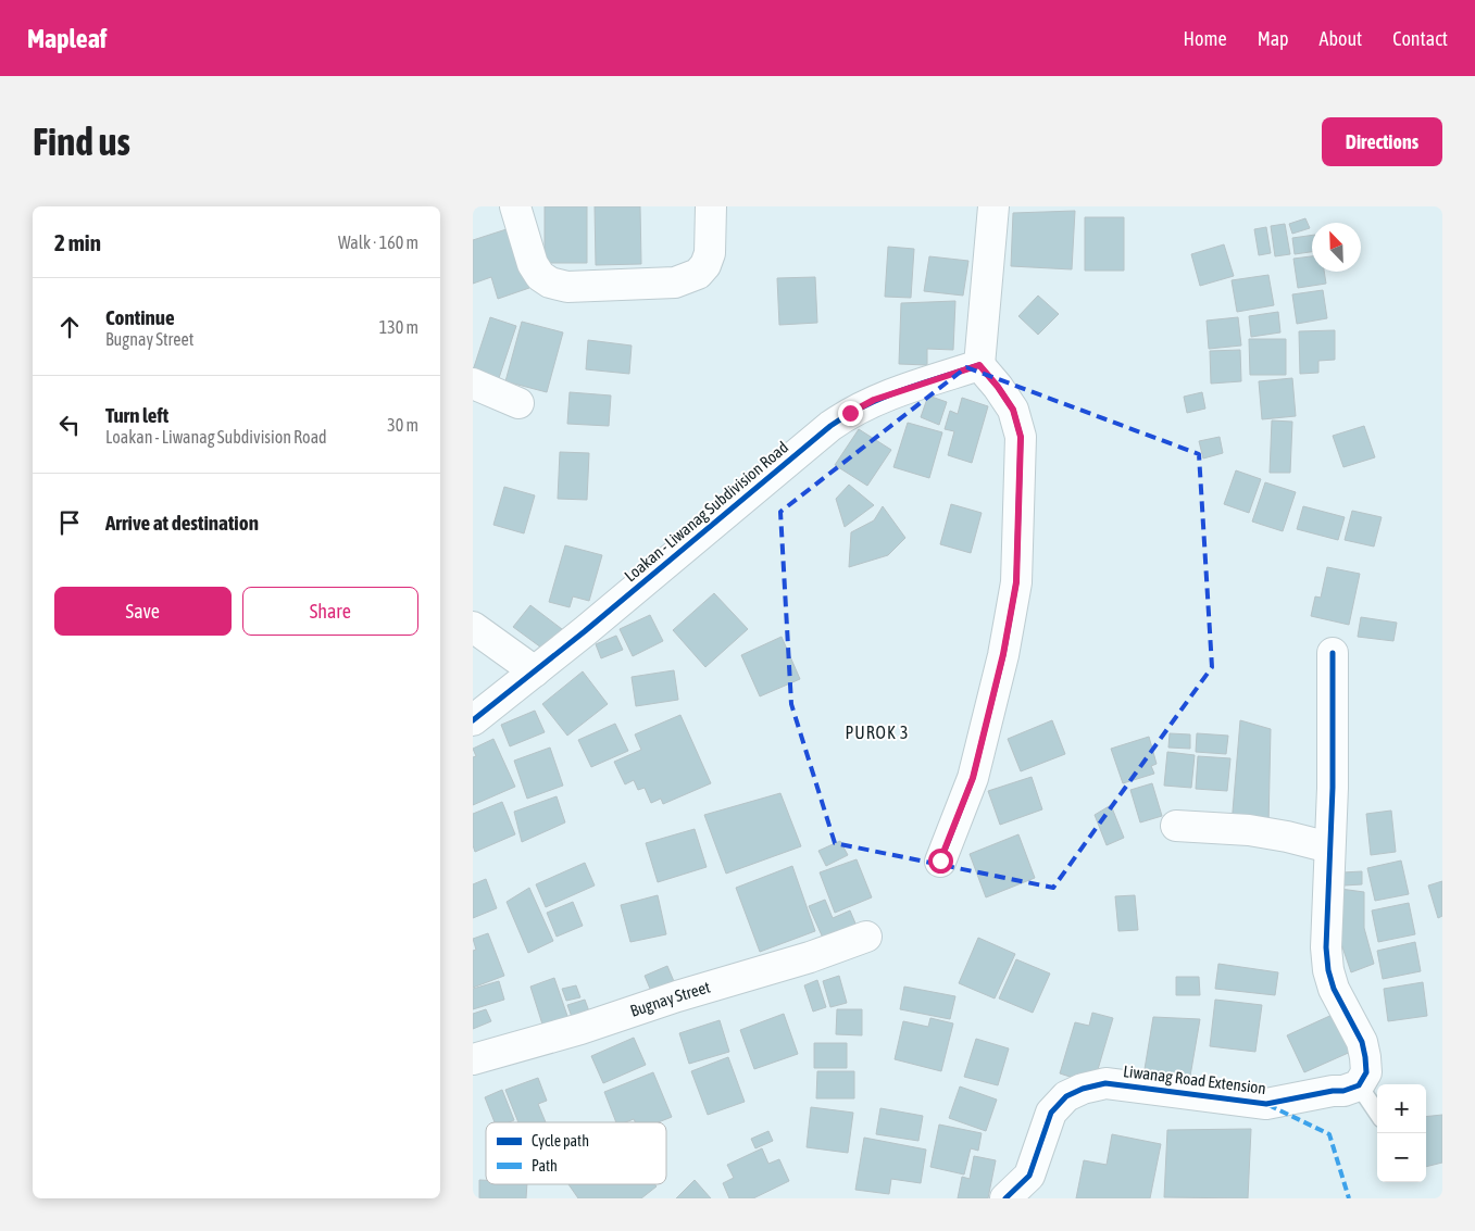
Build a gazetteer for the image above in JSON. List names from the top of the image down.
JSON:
{
  "streets": {
    "street": ["Loakan - Liwanag Subdivision Road", "Bugnay Street", "Liwanag Road Extension"]
  },
  "districts": ["PUROK 3"],
  "legend": ["Cycle path", "Path"],
  "north": "top left",
  "page": {
    "header": "Mapleaf",
    "nav": [
      "Home",
      "Map",
      "About",
      "Contact"
    ],
    "buttons": [
      "Directions",
      ["Save", "Share"]
    ],
    "title": "Find us",
    "heading": ["2 min", "Walk · 160 m"],
    "list": [
      ["Continue", "Bugnay Street", "130 m"],
      ["Turn left", "Loakan - Liwanag Subdivision Road", "30 m"],
      "Arrive at destination"
    ],
    "map_buttons": ["+", "−"]
  }
}
